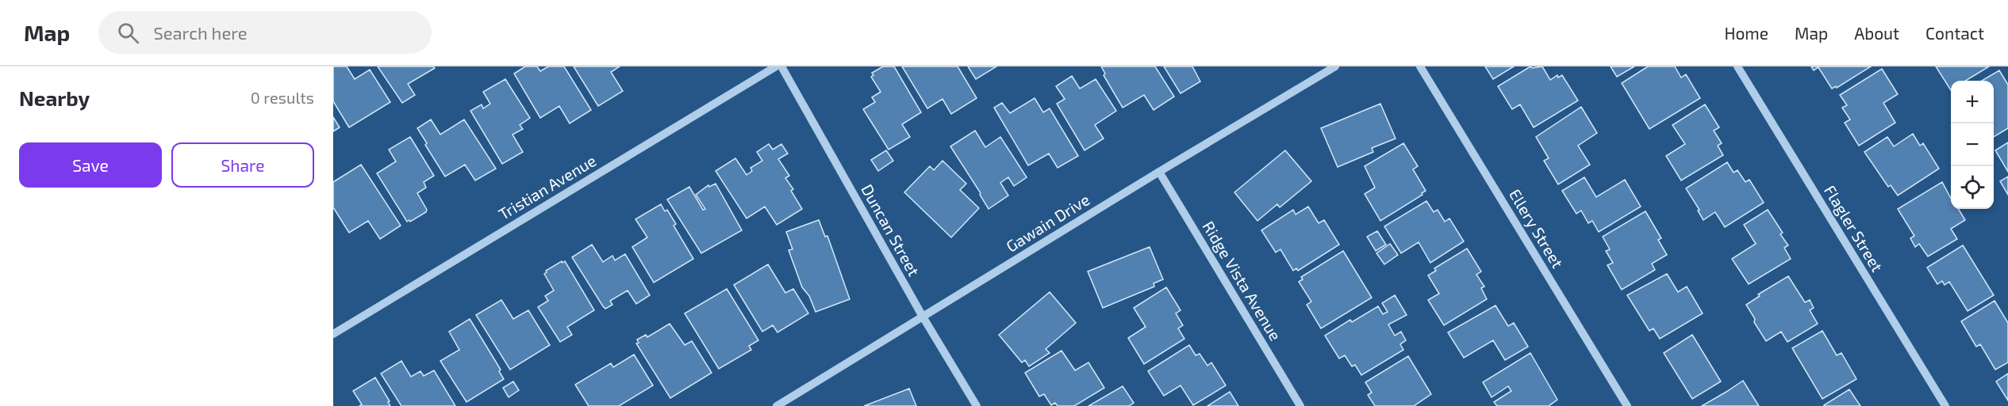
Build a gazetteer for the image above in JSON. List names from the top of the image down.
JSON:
{
  "streets": {
    "street": [
      "Tristian Avenue",
      "Gawain Drive",
      "Ellery Street",
      "Flagler Street",
      "Duncan Street",
      "Ridge Vista Avenue"
    ]
  },
  "crossings": [
    ["Gawain Drive", "Duncan Street"],
    ["Gawain Drive", "Ridge Vista Avenue"]
  ],
  "page": {
    "header": "Map",
    "search": "Search here",
    "nav": [
      "Home",
      "Map",
      "About",
      "Contact"
    ],
    "heading": ["Nearby", "0 results"],
    "map_buttons": ["+", "−"],
    "buttons": ["Save", "Share"]
  }
}
